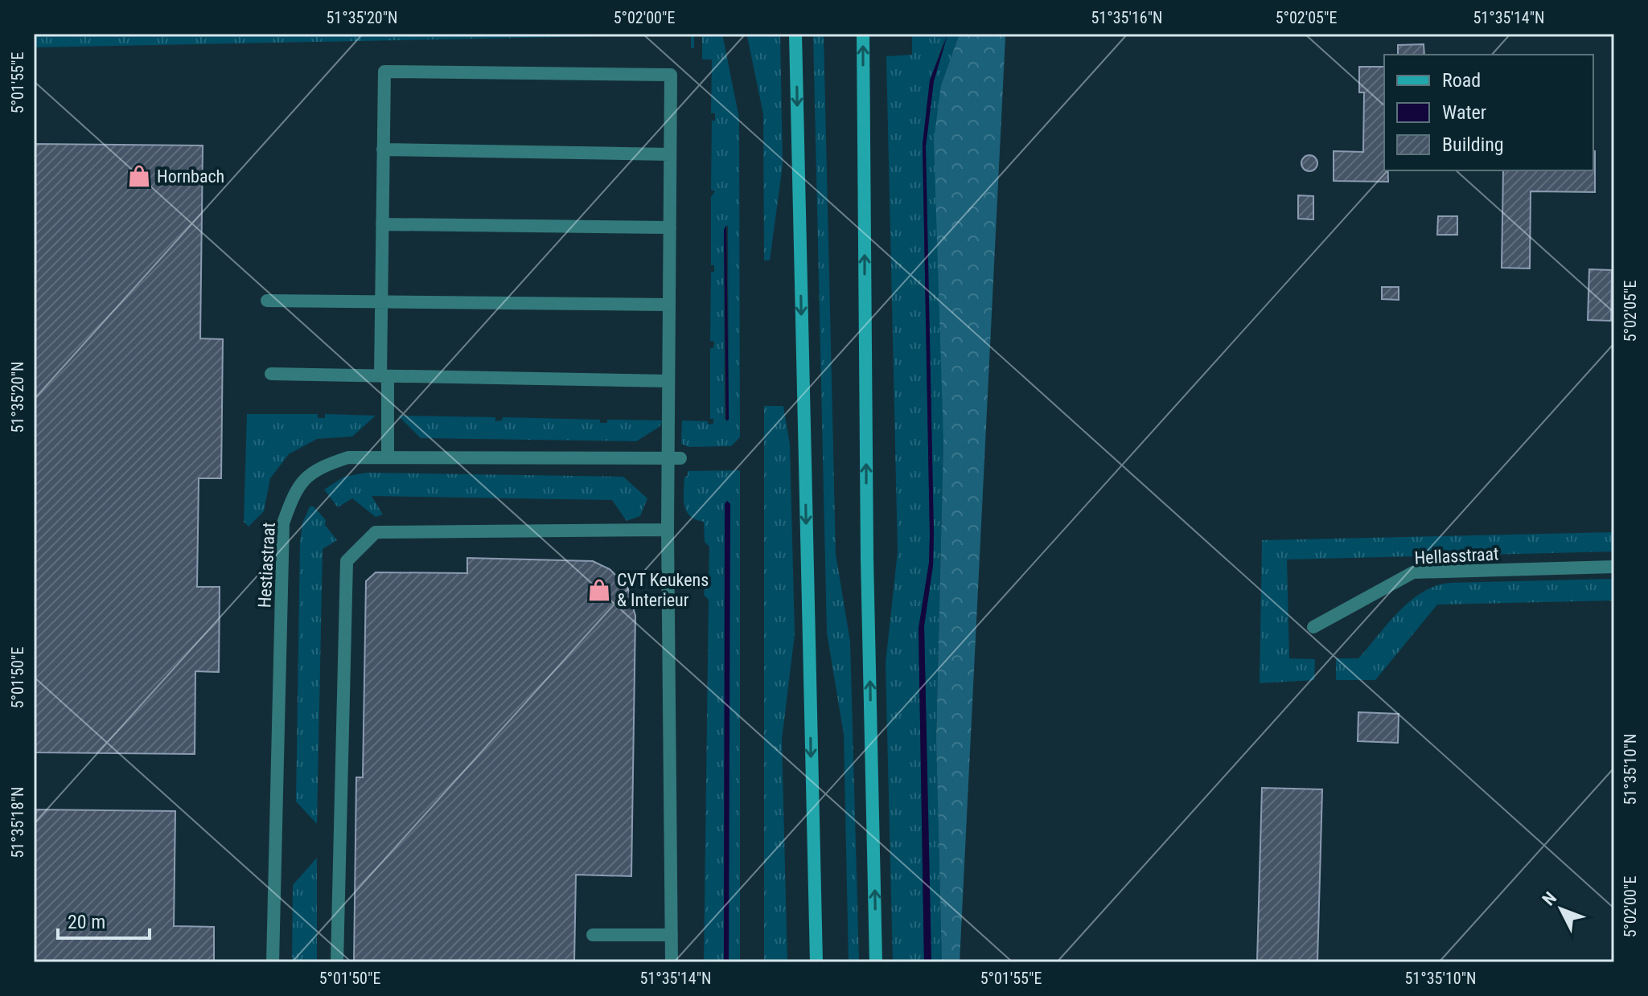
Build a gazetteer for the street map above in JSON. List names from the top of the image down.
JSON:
{
  "streets": {
    "street": ["Hellasstraat", "Hestiastraat"]
  },
  "places": {
    "shop": ["Hornbach", "CVT Keukens & Interieur"]
  },
  "legend": ["Road", "Water", "Building"],
  "scale_bar": "20 m",
  "north": "top left",
  "coordinates": [
    "51°35'20\"N",
    "5°02'00\"E",
    "51°35'16\"N",
    "5°02'05\"E",
    "51°35'14\"N",
    "5°01'55\"E",
    "5°01'50\"E",
    "51°35'10\"N",
    "51°35'18\"N"
  ]
}
